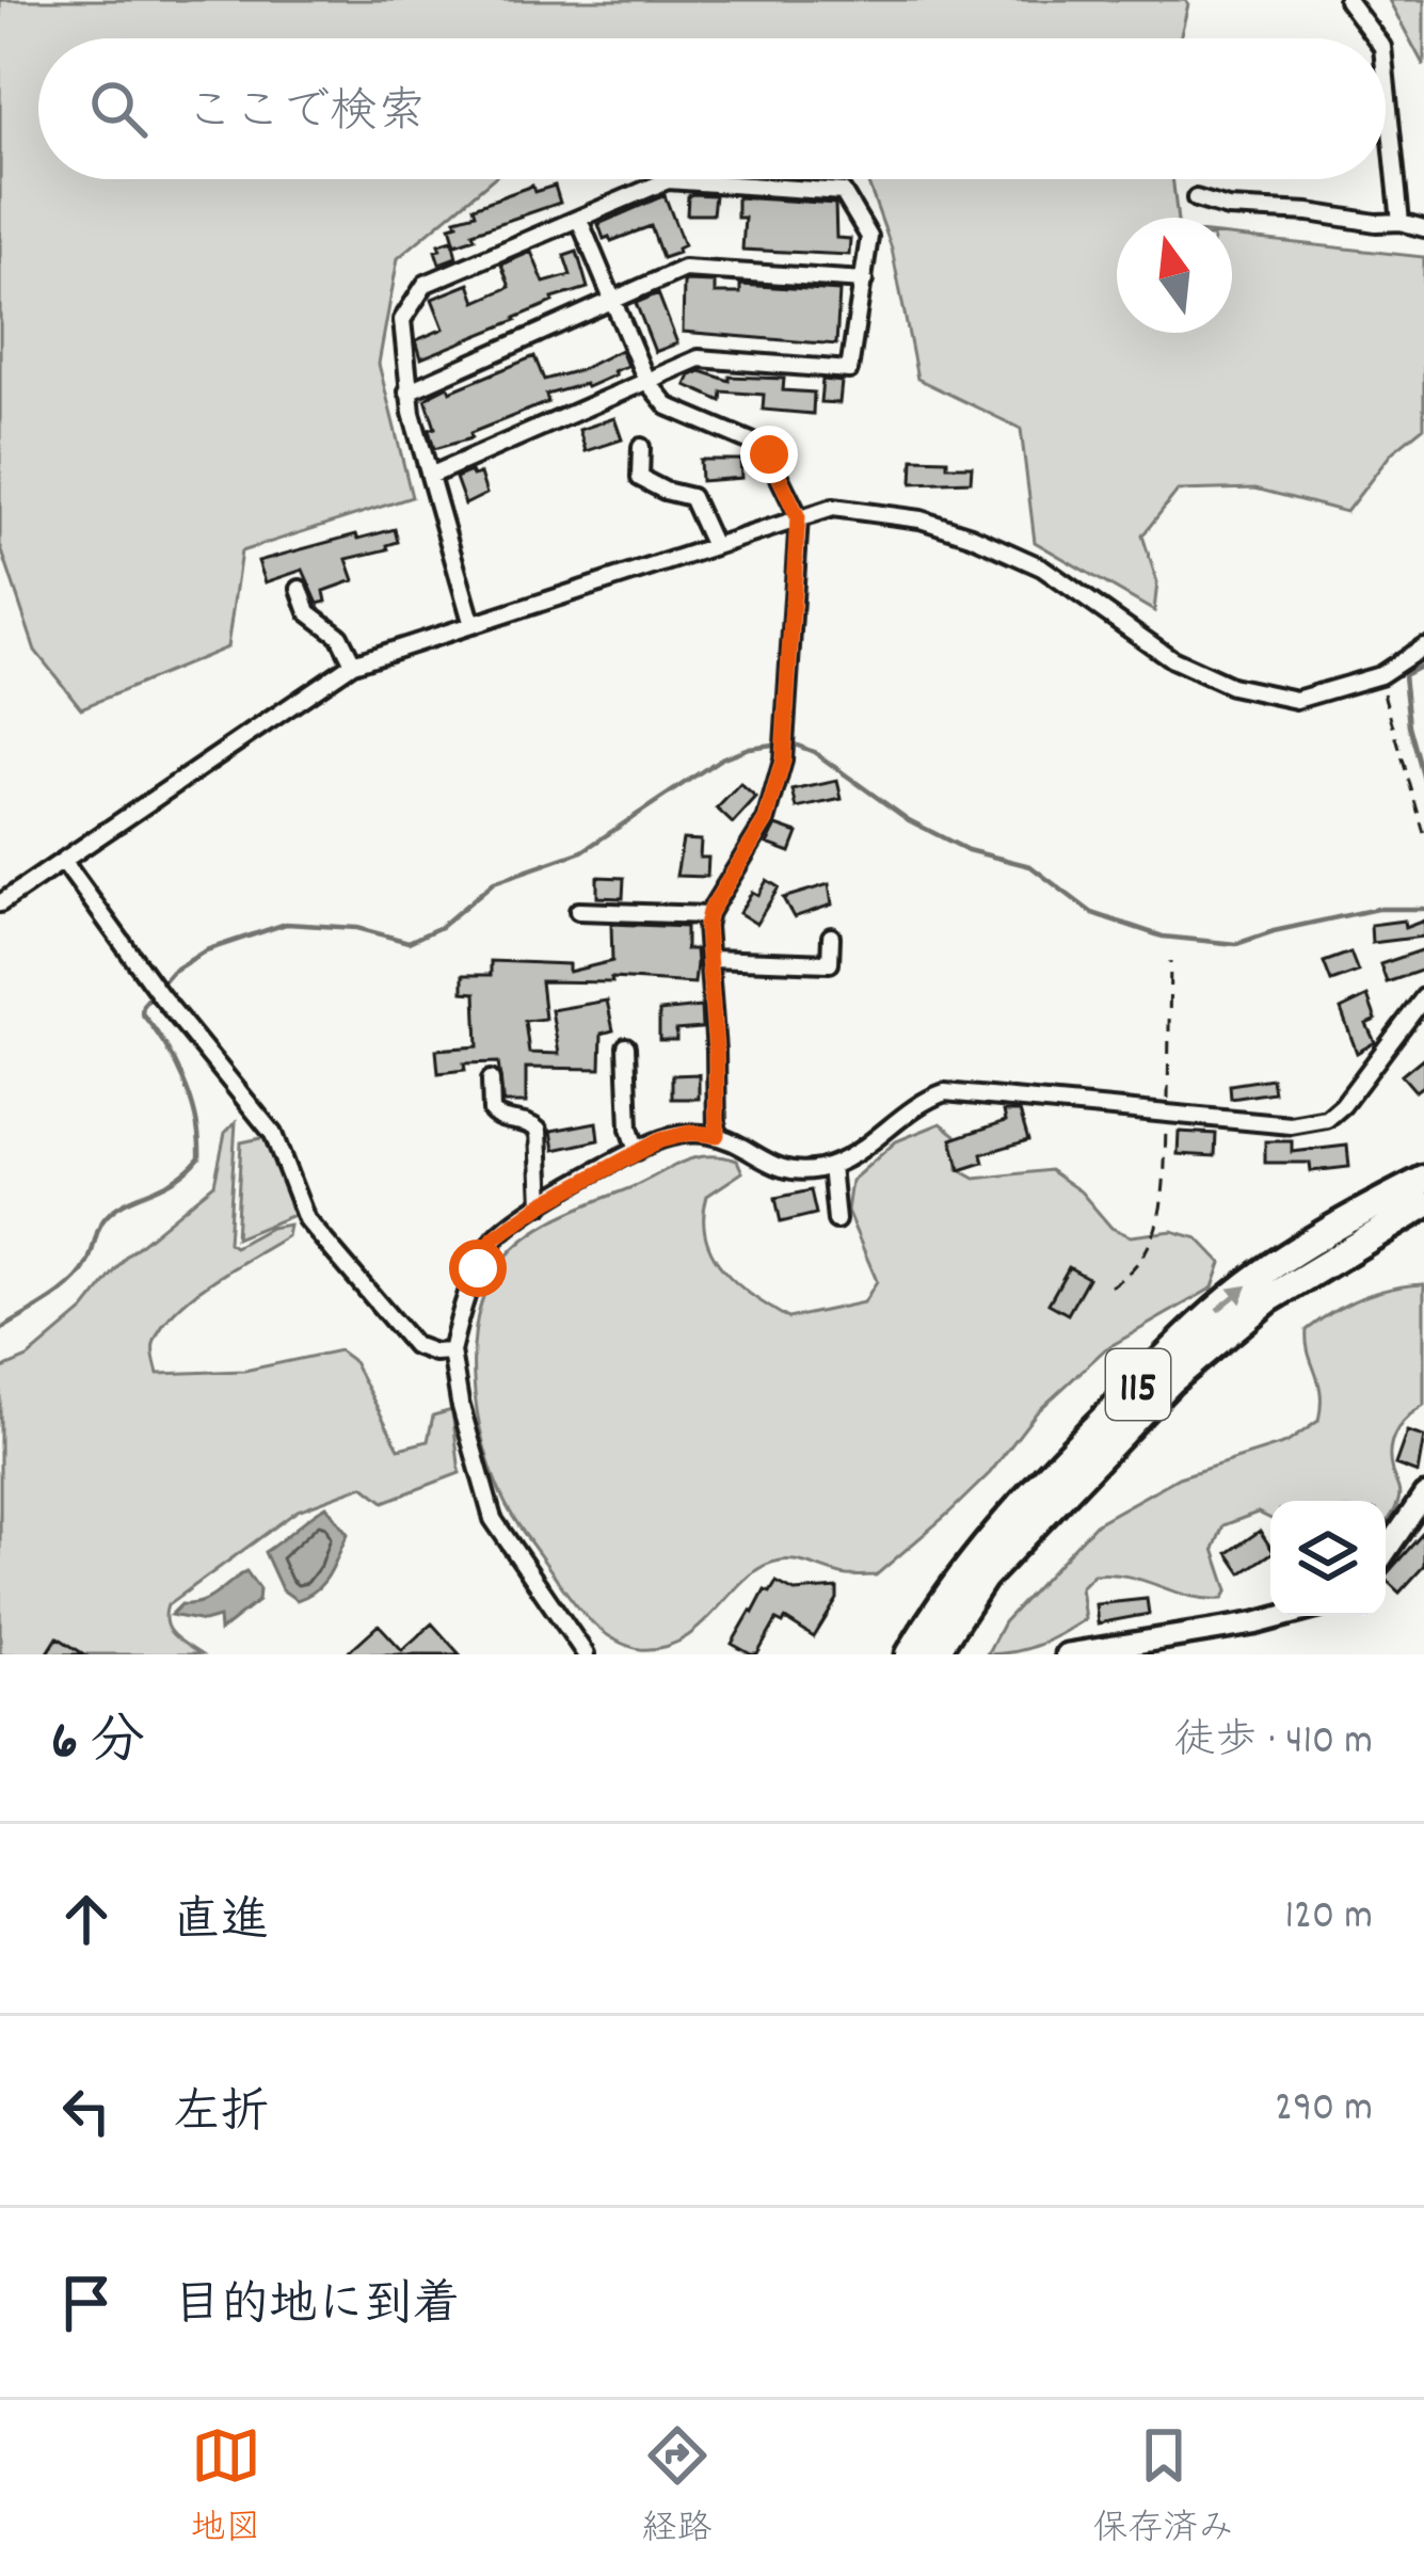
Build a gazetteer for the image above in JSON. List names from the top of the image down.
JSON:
{
  "streets": {
    "highway": ["115"]
  },
  "north": "top",
  "page": {
    "search": "ここで検索",
    "heading": ["6 分", "徒歩 · 410 m"],
    "list": [
      ["直進", "120 m"],
      ["左折", "290 m"],
      "目的地に到着"
    ],
    "nav": ["地図", "経路", "保存済み"]
  }
}
